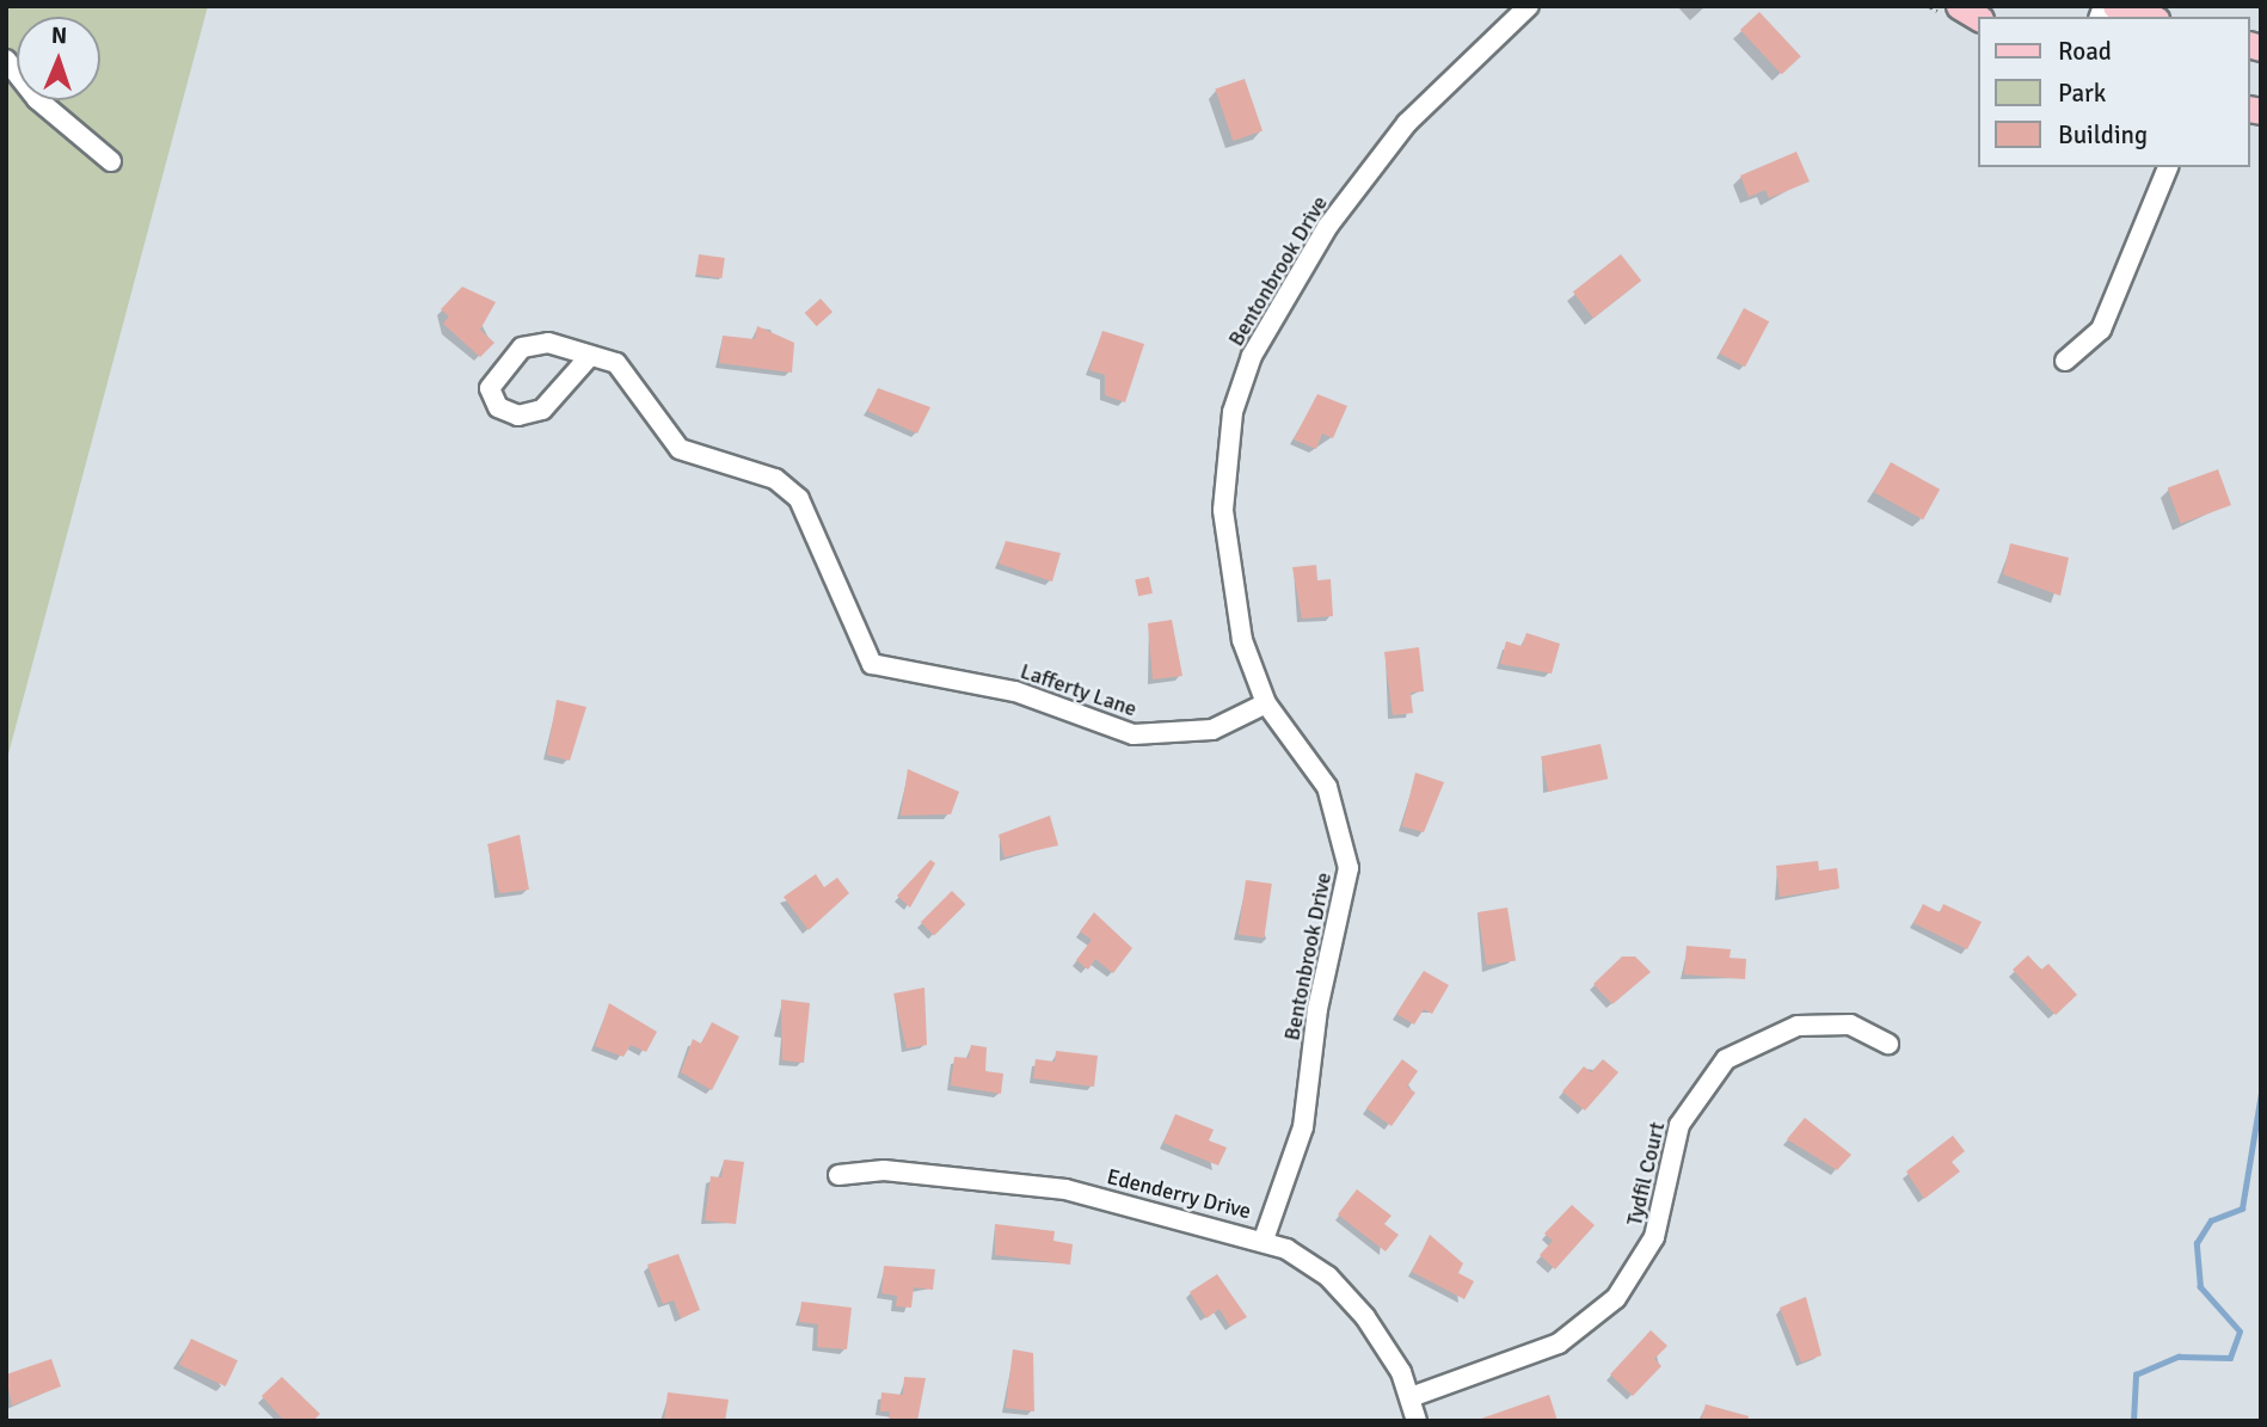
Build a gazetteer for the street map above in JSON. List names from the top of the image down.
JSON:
{
  "streets": {
    "street": [
      "Bentonbrook Drive",
      "Lafferty Lane",
      "Tydfil Court",
      "Edenderry Drive"
    ]
  },
  "crossings": [
    ["Bentonbrook Drive", "Lafferty Lane"],
    ["Bentonbrook Drive", "Edenderry Drive"],
    ["Tydfil Court", "Edenderry Drive"]
  ],
  "legend": ["Road", "Park", "Building"],
  "north": "top"
}
